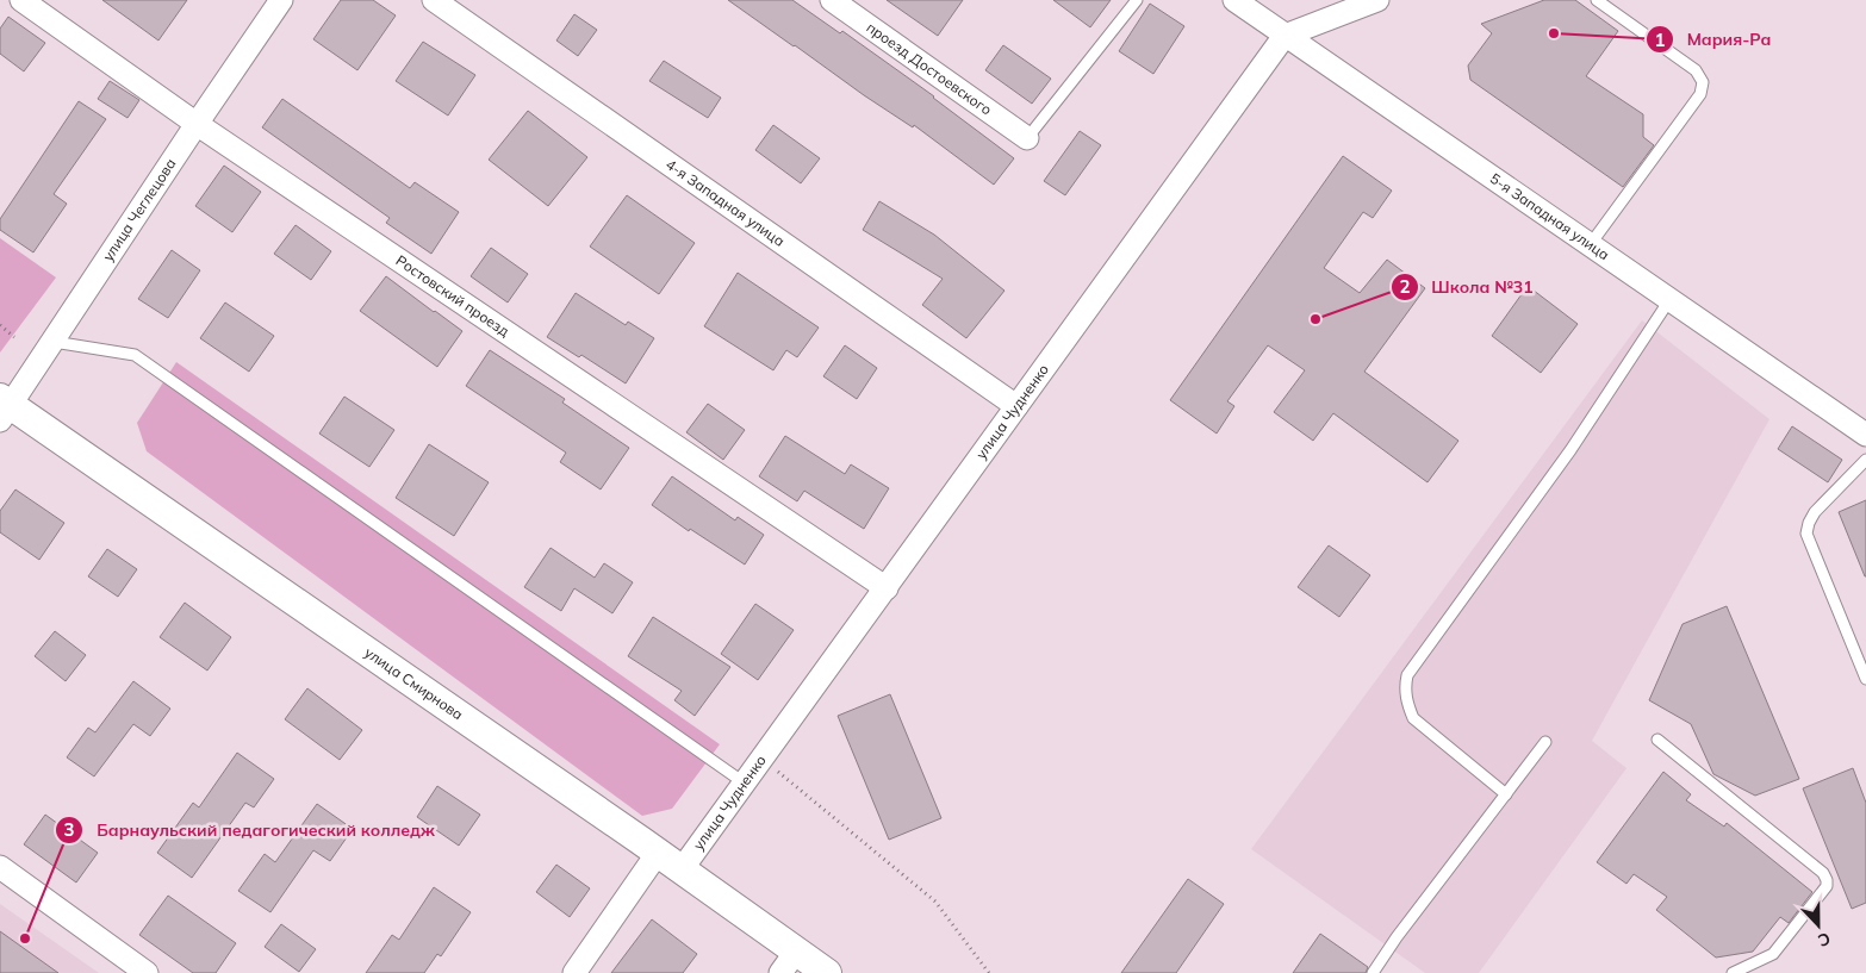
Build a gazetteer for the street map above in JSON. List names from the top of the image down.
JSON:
{
  "streets": {
    "street": [
      "проезд Достоевского",
      "4-я Западная улица",
      "улица Чеглецова",
      "5-я Западная улица",
      "Ростовский проезд",
      "улица Чудненко",
      "улица Смирнова"
    ]
  },
  "crossings": [
    ["4-я Западная улица", "улица Чудненко"],
    ["улица Чеглецова", "Ростовский проезд"],
    ["улица Чеглецова", "улица Смирнова"],
    ["5-я Западная улица", "улица Чудненко"],
    ["Ростовский проезд", "улица Чудненко"],
    ["улица Чудненко", "улица Смирнова"]
  ],
  "places": ["Мария-Ра", "Школа №31", "Барнаульский педагогический колледж"],
  "north": "bottom"
}
